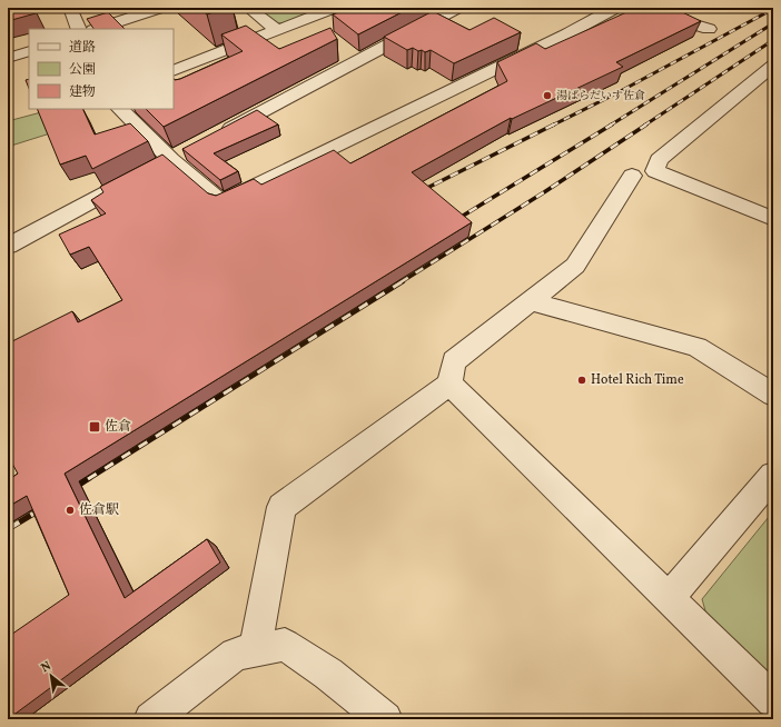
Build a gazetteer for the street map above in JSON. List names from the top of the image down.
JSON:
{
  "places": {
    "other": ["湯ぱらだいす佐倉", "Hotel Rich Time", "佐倉駅"],
    "transit": ["佐倉"]
  },
  "legend": ["道路", "公園", "建物"],
  "north": "top left"
}
